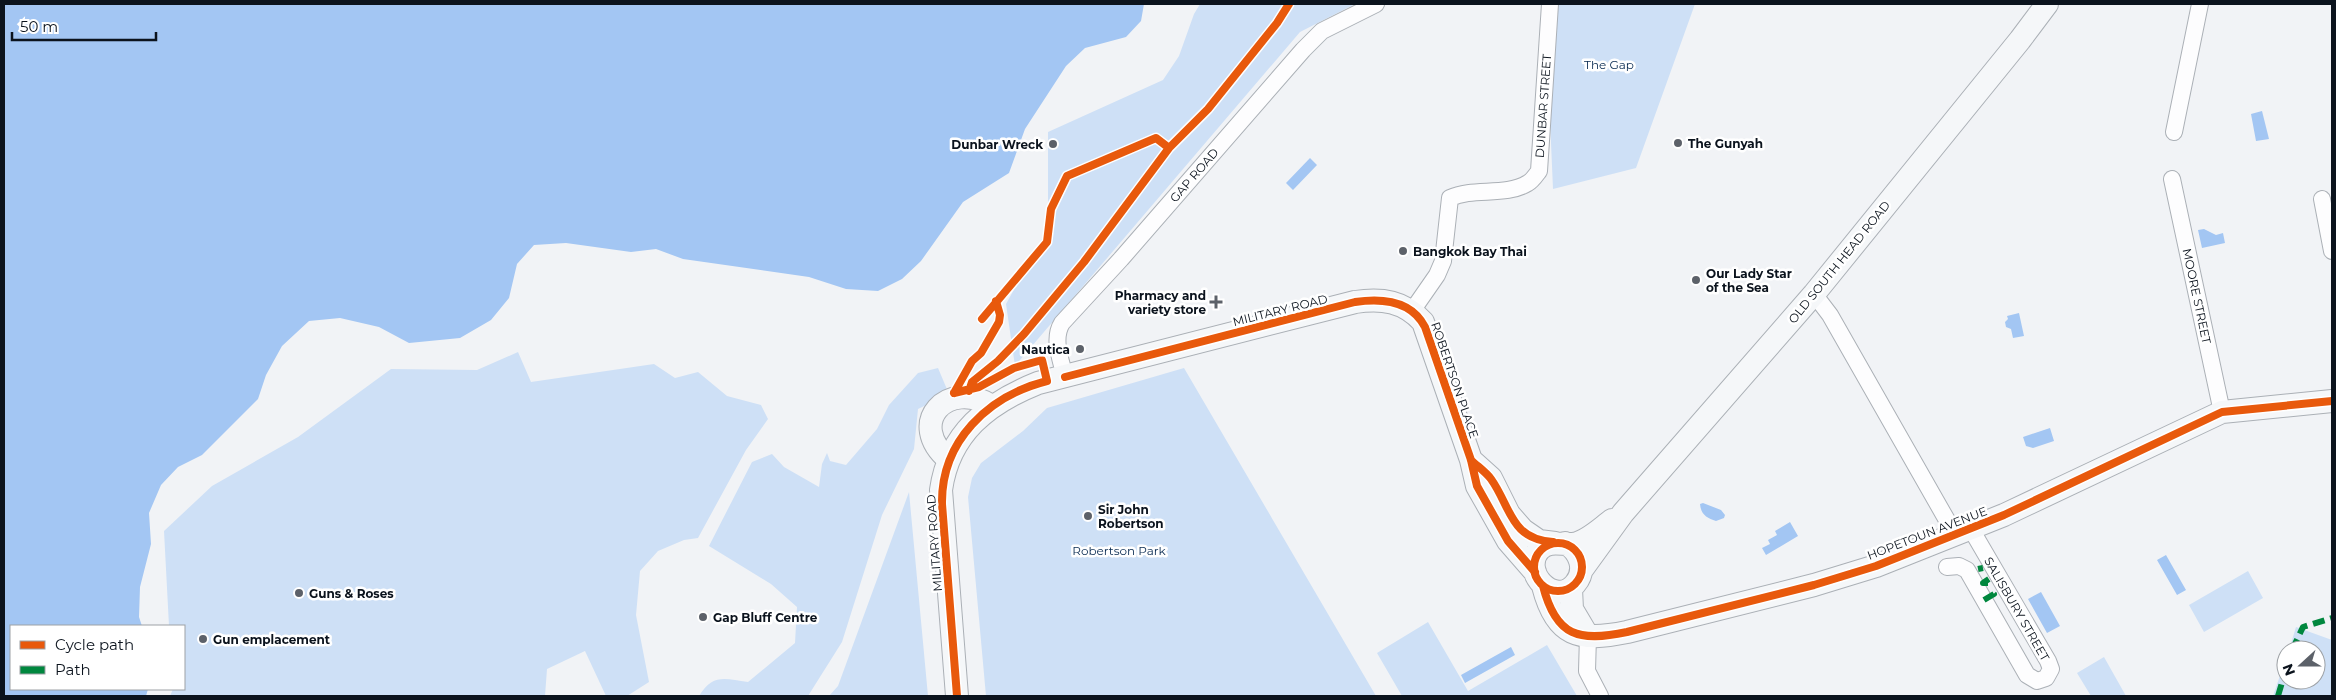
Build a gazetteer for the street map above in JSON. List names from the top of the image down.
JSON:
{
  "streets": {
    "street": [
      "DUNBAR STREET",
      "GAP ROAD",
      "OLD SOUTH HEAD ROAD",
      "MOORE STREET",
      "MILITARY ROAD",
      "ROBERTSON PLACE",
      "HOPETOUN AVENUE",
      "SALISBURY STREET"
    ]
  },
  "crossings": [
    ["DUNBAR STREET", "MILITARY ROAD"],
    ["DUNBAR STREET", "ROBERTSON PLACE"],
    ["GAP ROAD", "MILITARY ROAD"],
    ["OLD SOUTH HEAD ROAD", "ROBERTSON PLACE"],
    ["OLD SOUTH HEAD ROAD", "HOPETOUN AVENUE"],
    ["OLD SOUTH HEAD ROAD", "SALISBURY STREET"],
    ["MOORE STREET", "HOPETOUN AVENUE"],
    ["MILITARY ROAD", "ROBERTSON PLACE"],
    ["ROBERTSON PLACE", "HOPETOUN AVENUE"],
    ["HOPETOUN AVENUE", "SALISBURY STREET"]
  ],
  "parks": ["The Gap", "Robertson Park"],
  "places": {
    "other": [
      "The Gunyah",
      "Dunbar Wreck",
      "Bangkok Bay Thai",
      "Our Lady Star of the Sea",
      "Nautica",
      "Sir John Robertson",
      "Guns & Roses",
      "Gap Bluff Centre",
      "Gun emplacement"
    ],
    "health": ["Pharmacy and variety store"]
  },
  "legend": ["Cycle path", "Path"],
  "scale_bar": "50 m",
  "north": "left"
}
